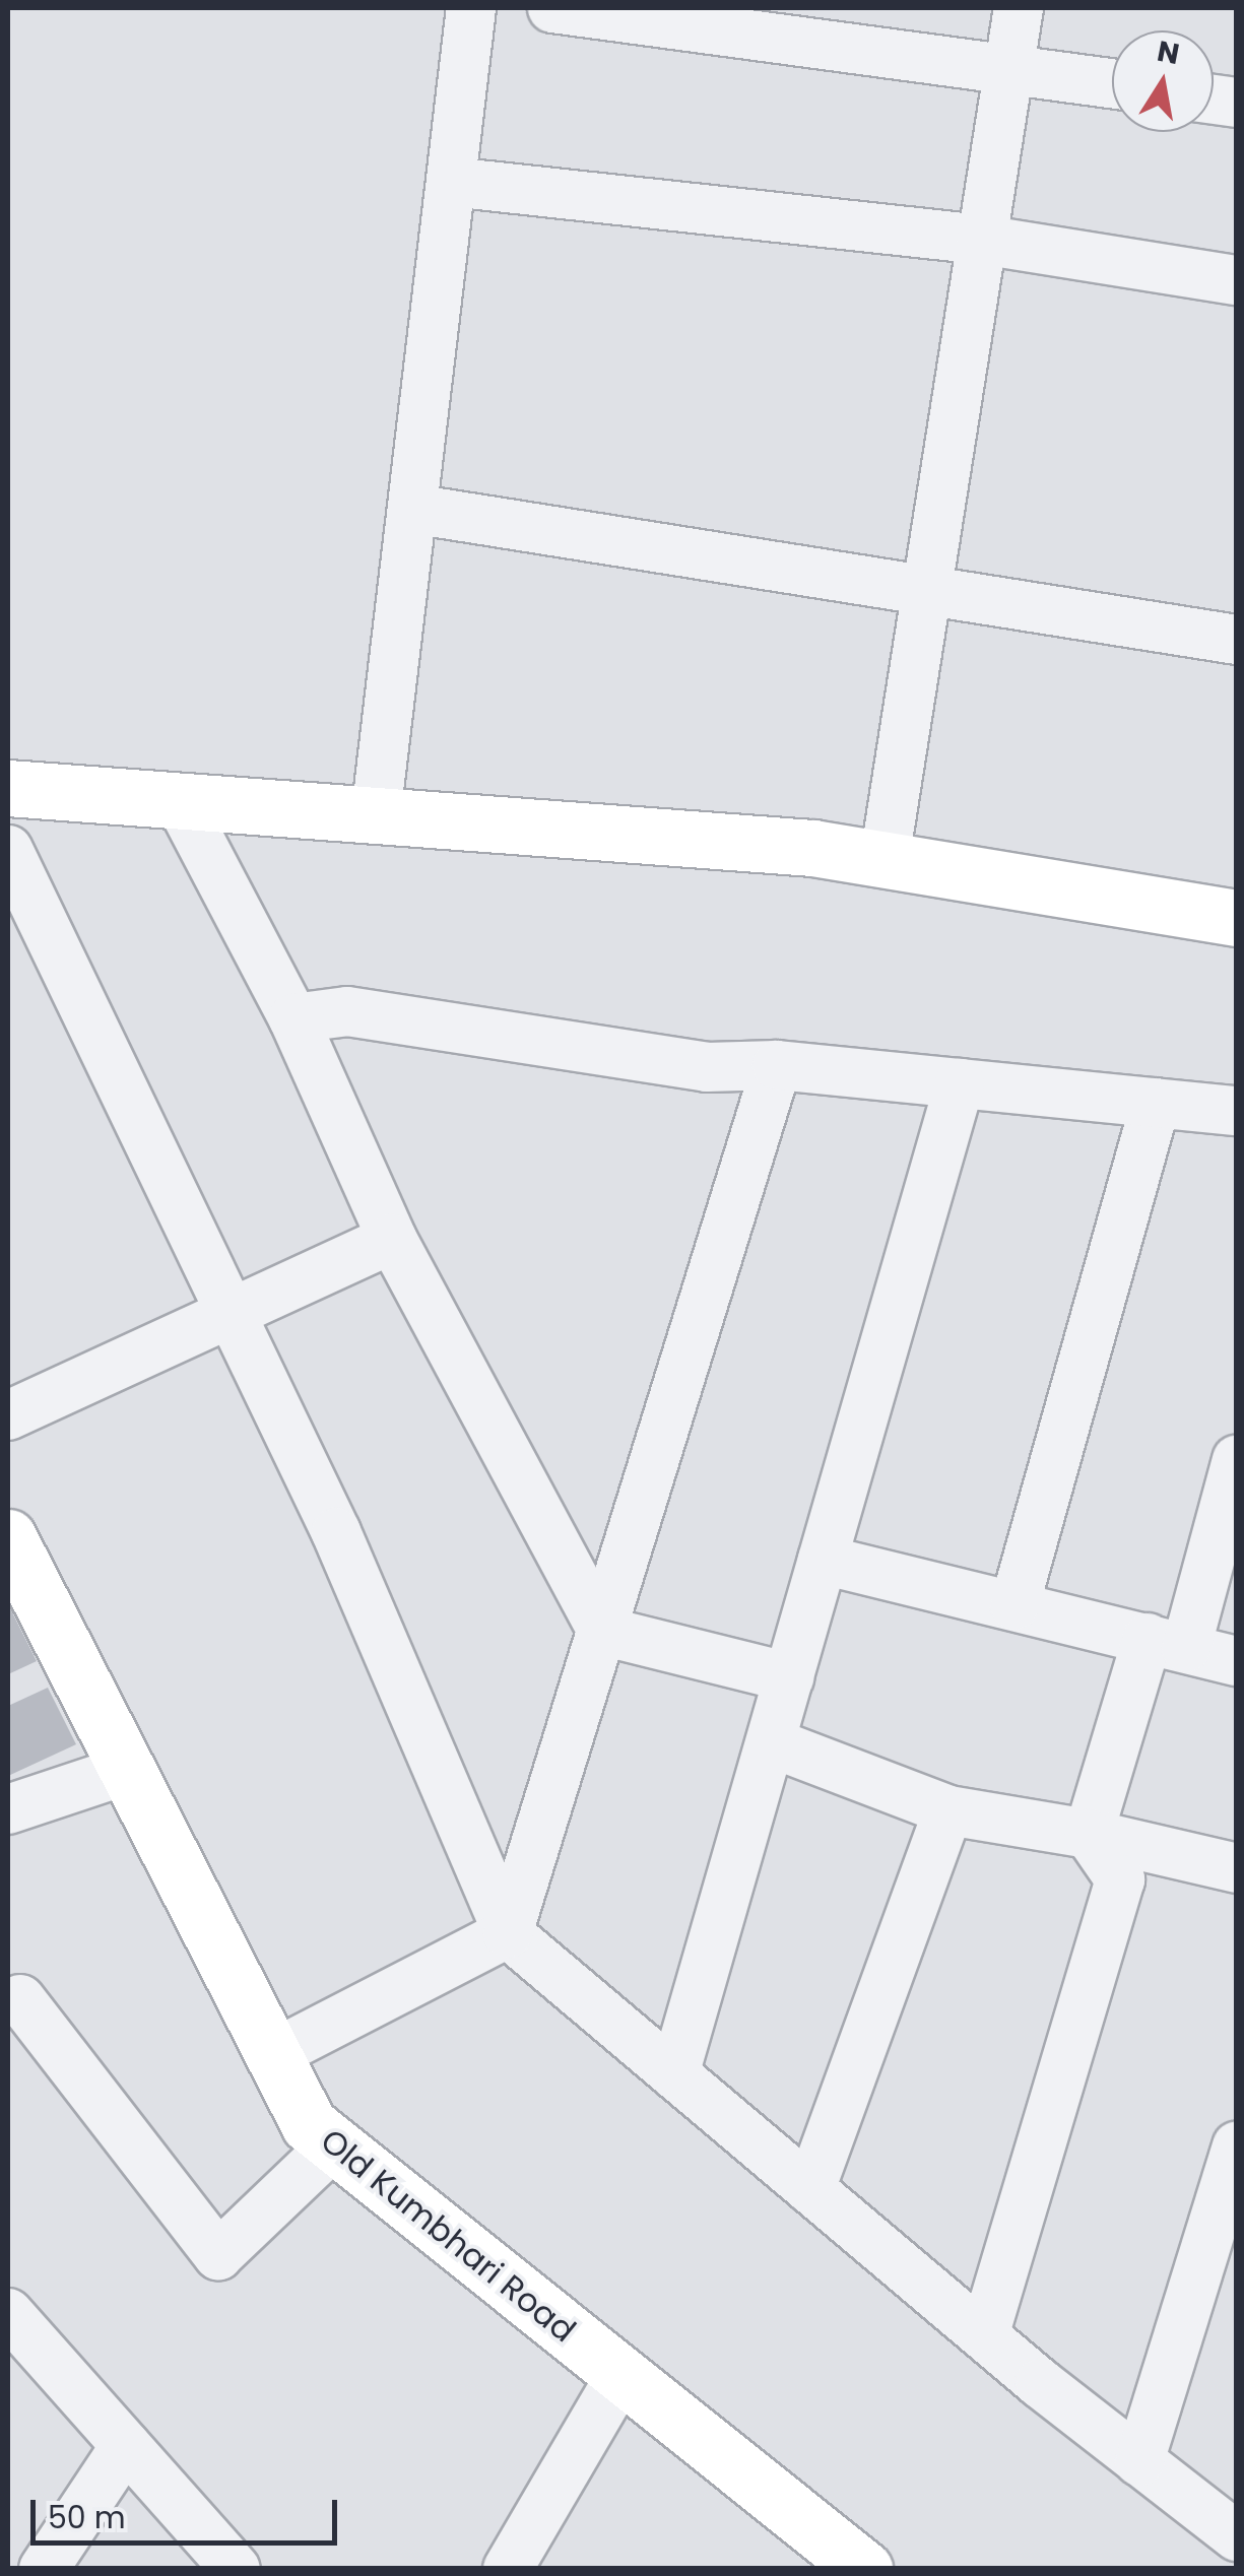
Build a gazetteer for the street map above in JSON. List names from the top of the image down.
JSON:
{
  "streets": {
    "main road": ["Old Kumbhari Road"]
  },
  "scale_bar": "50 m",
  "north": "top"
}
